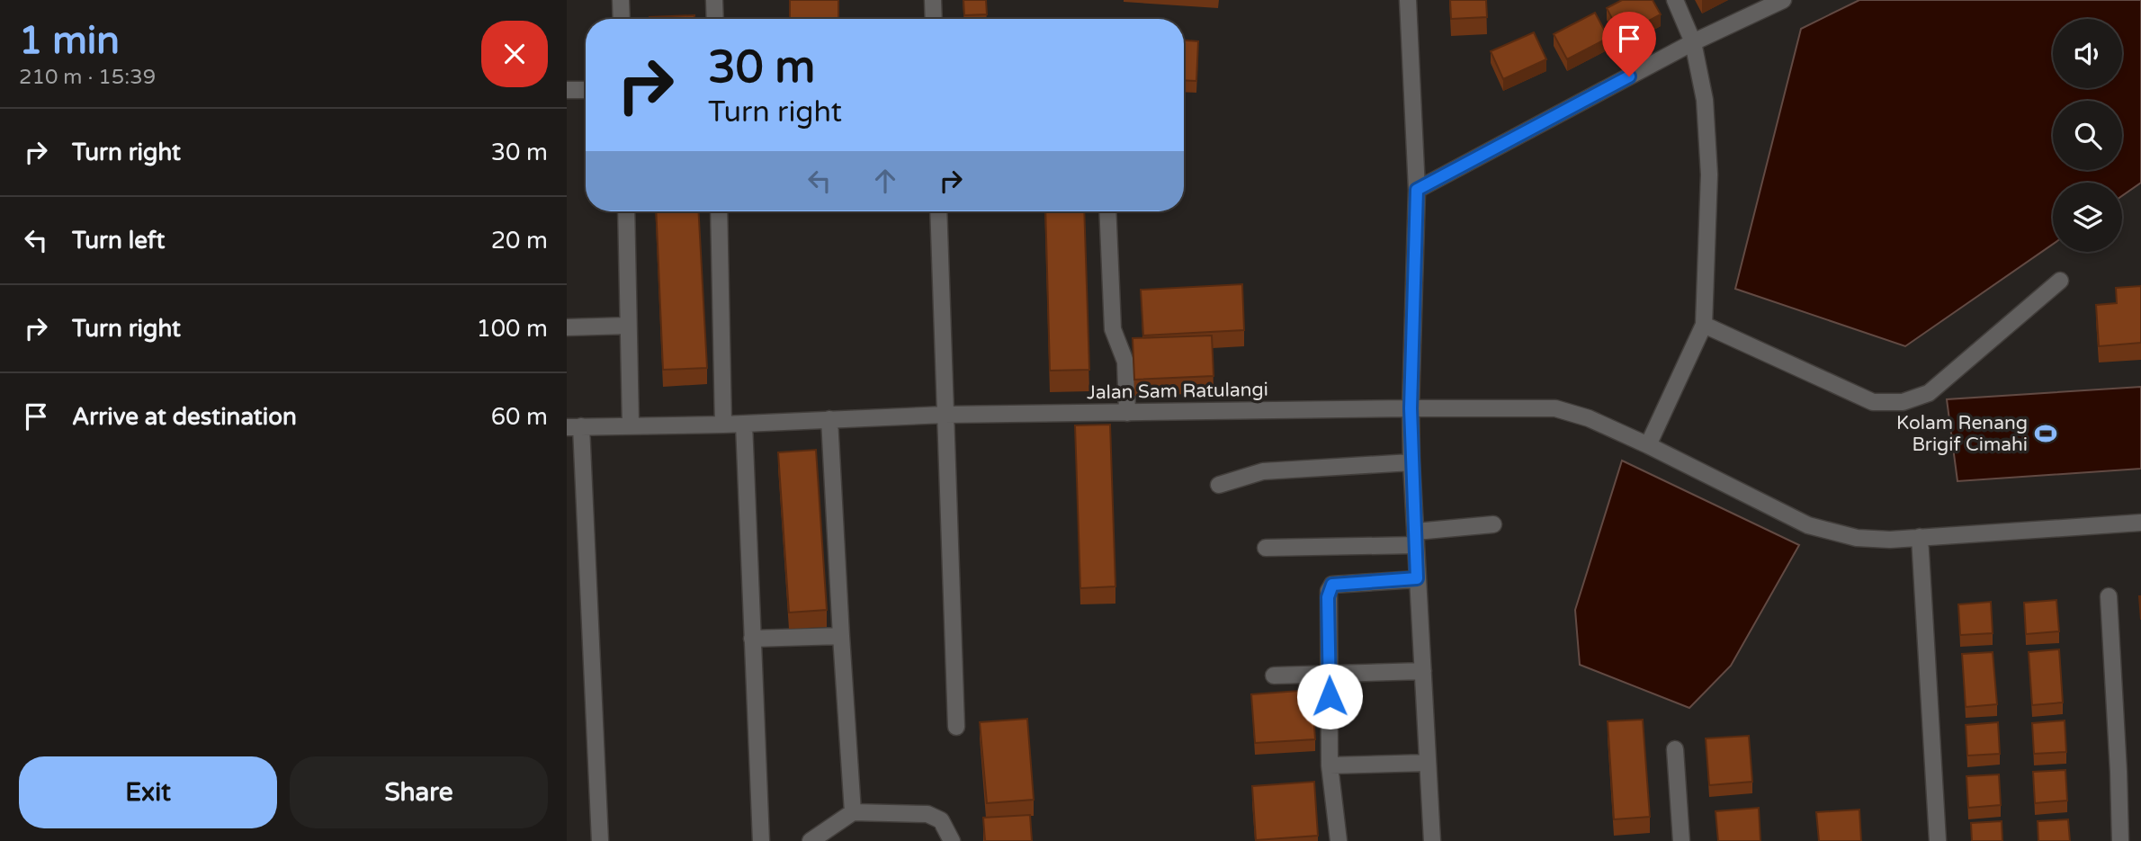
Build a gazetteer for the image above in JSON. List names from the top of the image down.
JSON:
{
  "streets": {
    "street": ["Jalan Sam Ratulangi"]
  },
  "places": {
    "sports": ["Kolam Renang Brigif Cimahi"]
  },
  "page": {
    "heading": ["1 min", "210 m · 15:39"],
    "turn": ["30 m", "Turn right"],
    "list": [
      {
        "name": "Turn right",
        "value": "30 m"
      },
      {
        "name": "Turn left",
        "value": "20 m"
      },
      {
        "name": "Turn right",
        "value": "100 m"
      },
      {
        "name": "Arrive at destination",
        "value": "60 m"
      }
    ],
    "buttons": ["Exit", "Share"]
  }
}
